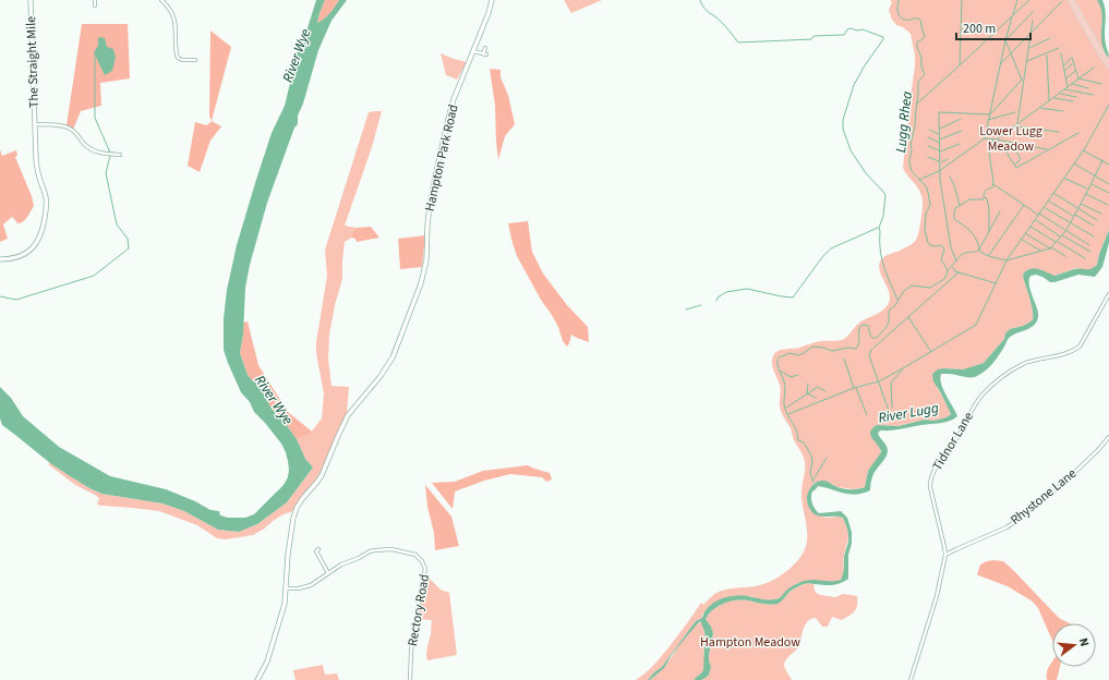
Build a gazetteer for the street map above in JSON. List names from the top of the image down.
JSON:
{
  "streets": {
    "main road": ["The Straight Mile", "Hampton Park Road"],
    "street": ["Tidnor Lane", "Rhystone Lane", "Rectory Road"]
  },
  "crossings": [
    ["Hampton Park Road", "Rectory Road"],
    ["Tidnor Lane", "Rhystone Lane"]
  ],
  "water": ["River Wye", "Lugg Rhea", "River Lugg"],
  "parks": ["Lower Lugg Meadow", "Hampton Meadow"],
  "scale_bar": "200 m",
  "north": "right"
}
